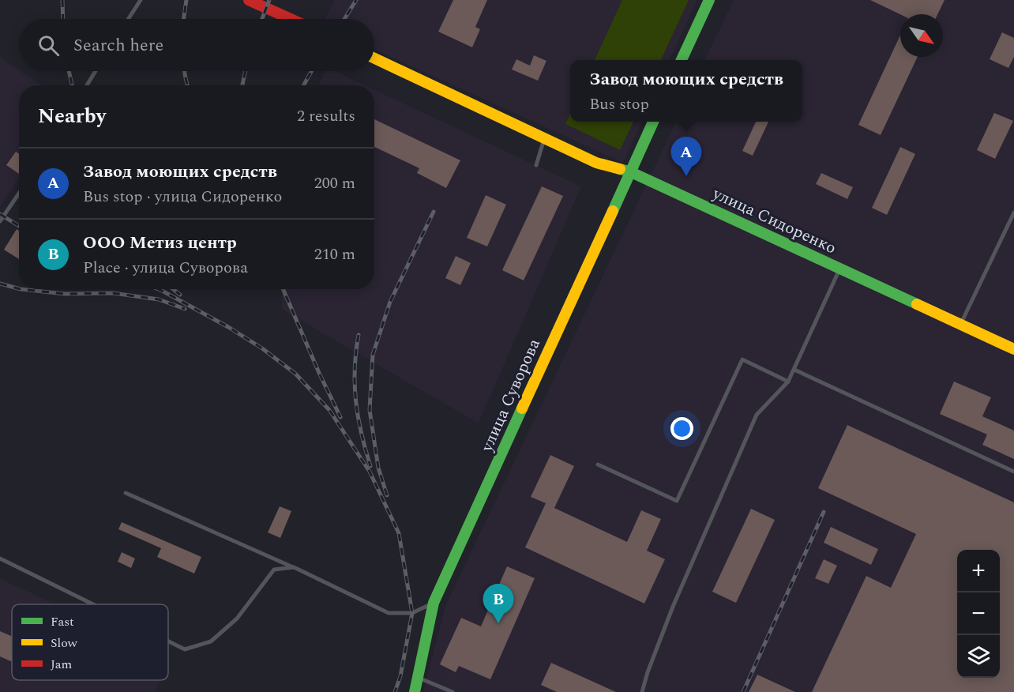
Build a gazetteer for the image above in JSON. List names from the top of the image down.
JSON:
{
  "streets": {
    "street": ["улица Сидоренко", "улица Суворова"]
  },
  "crossings": [
    ["улица Сидоренко", "улица Суворова"]
  ],
  "legend": ["Fast", "Slow", "Jam"],
  "north": "bottom right",
  "page": {
    "search": "Search here",
    "popup": ["Завод моющих средств", "Bus stop"],
    "heading": ["Nearby", "2 results"],
    "pins": ["A", "B"],
    "list": [
      {
        "mark": "A",
        "name": "Завод моющих средств",
        "note": "Bus stop · улица Сидоренко",
        "value": "200 m"
      },
      {
        "mark": "B",
        "name": "ООО Метиз центр",
        "note": "Place · улица Суворова",
        "value": "210 m"
      }
    ],
    "map_buttons": ["+", "−"]
  }
}
